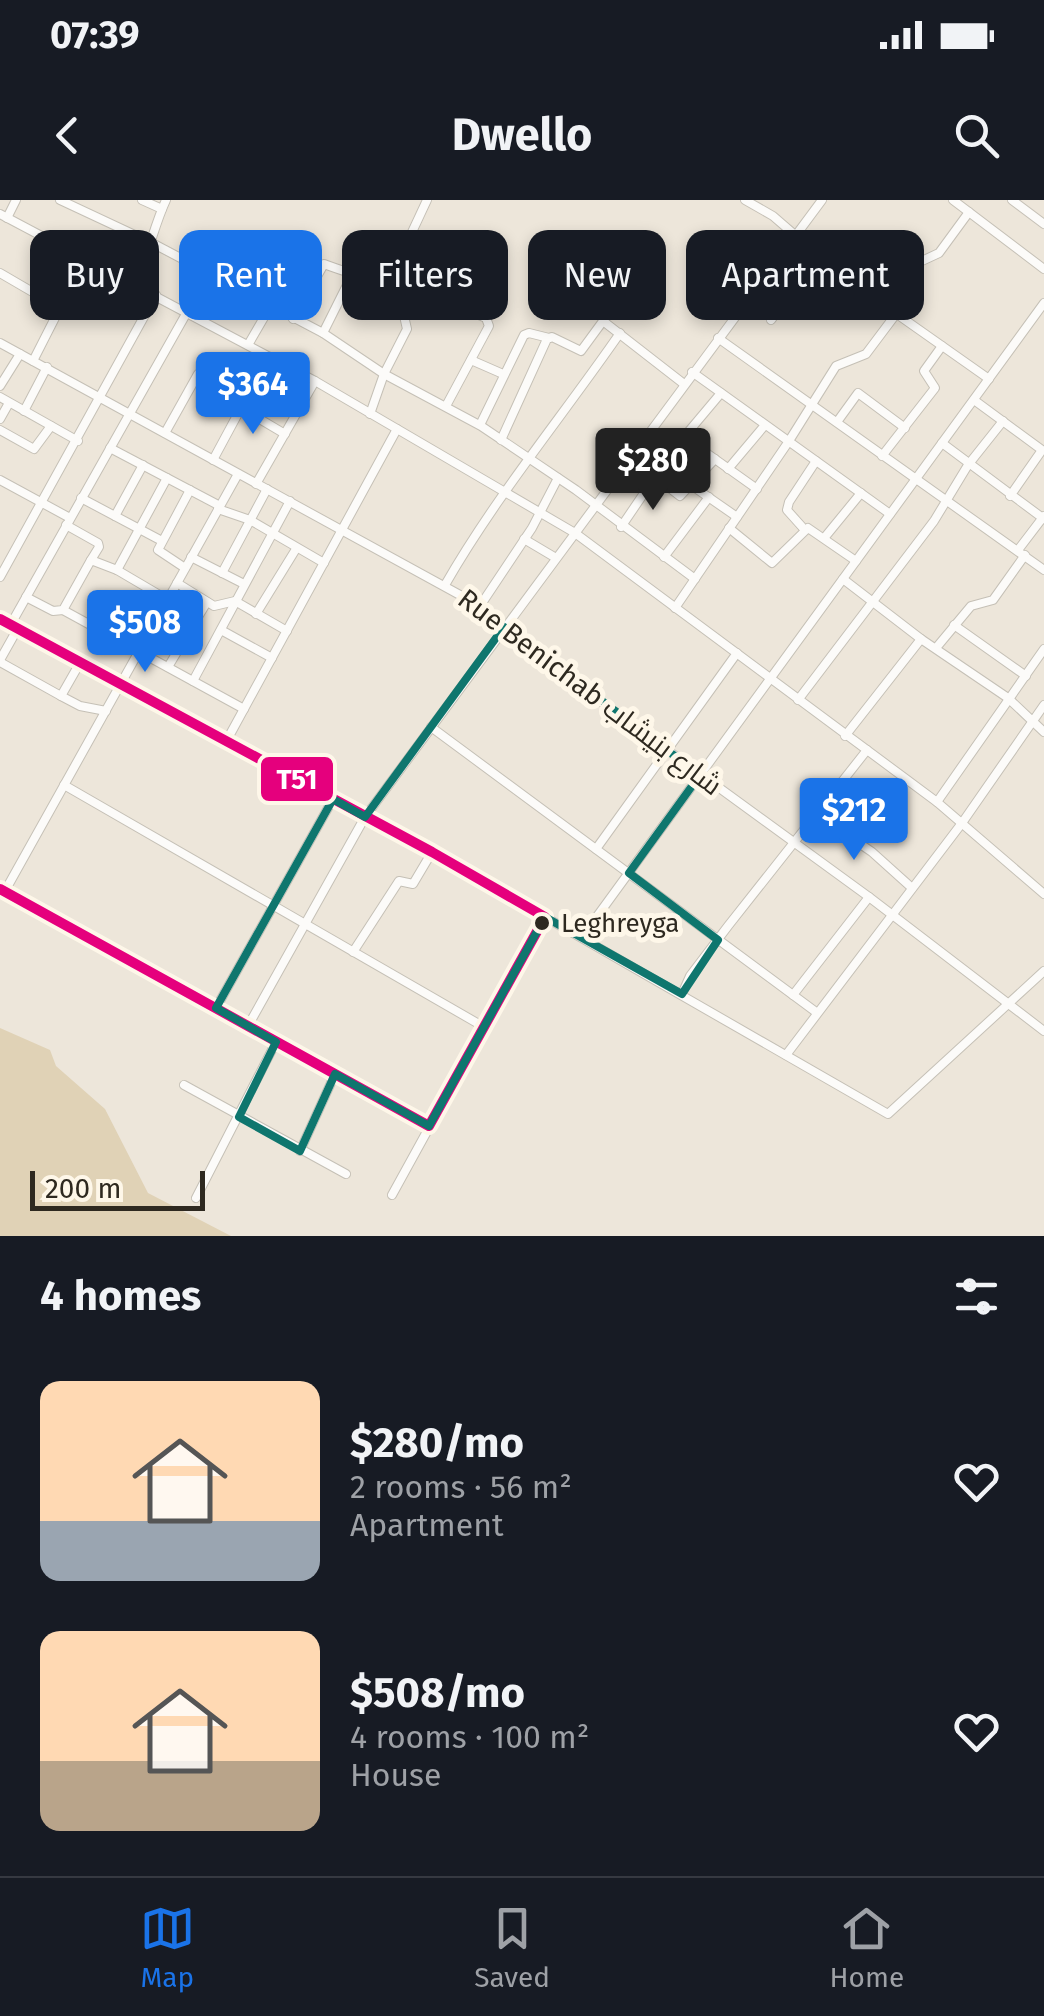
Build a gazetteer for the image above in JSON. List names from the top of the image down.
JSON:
{
  "streets": {
    "street": ["Rue Benichab شارع بنيشاب"]
  },
  "places": ["Leghreyga"],
  "lines": ["transit line T51"],
  "scale_bar": "200 m",
  "page": {
    "status": "07:39",
    "header": "Dwello",
    "chip": [
      "Buy",
      "Rent",
      "Filters",
      "New",
      "Apartment"
    ],
    "price": [
      "$364",
      "$280",
      "$508",
      "$212"
    ],
    "scale": "200 m",
    "heading": "4 homes",
    "list": [
      {
        "name": "$280/mo",
        "note": "2 rooms · 56 m² · Apartment"
      },
      {
        "name": "$508/mo",
        "note": "4 rooms · 100 m² · House"
      }
    ],
    "tabs": ["Map", "Saved", "Home"]
  }
}
